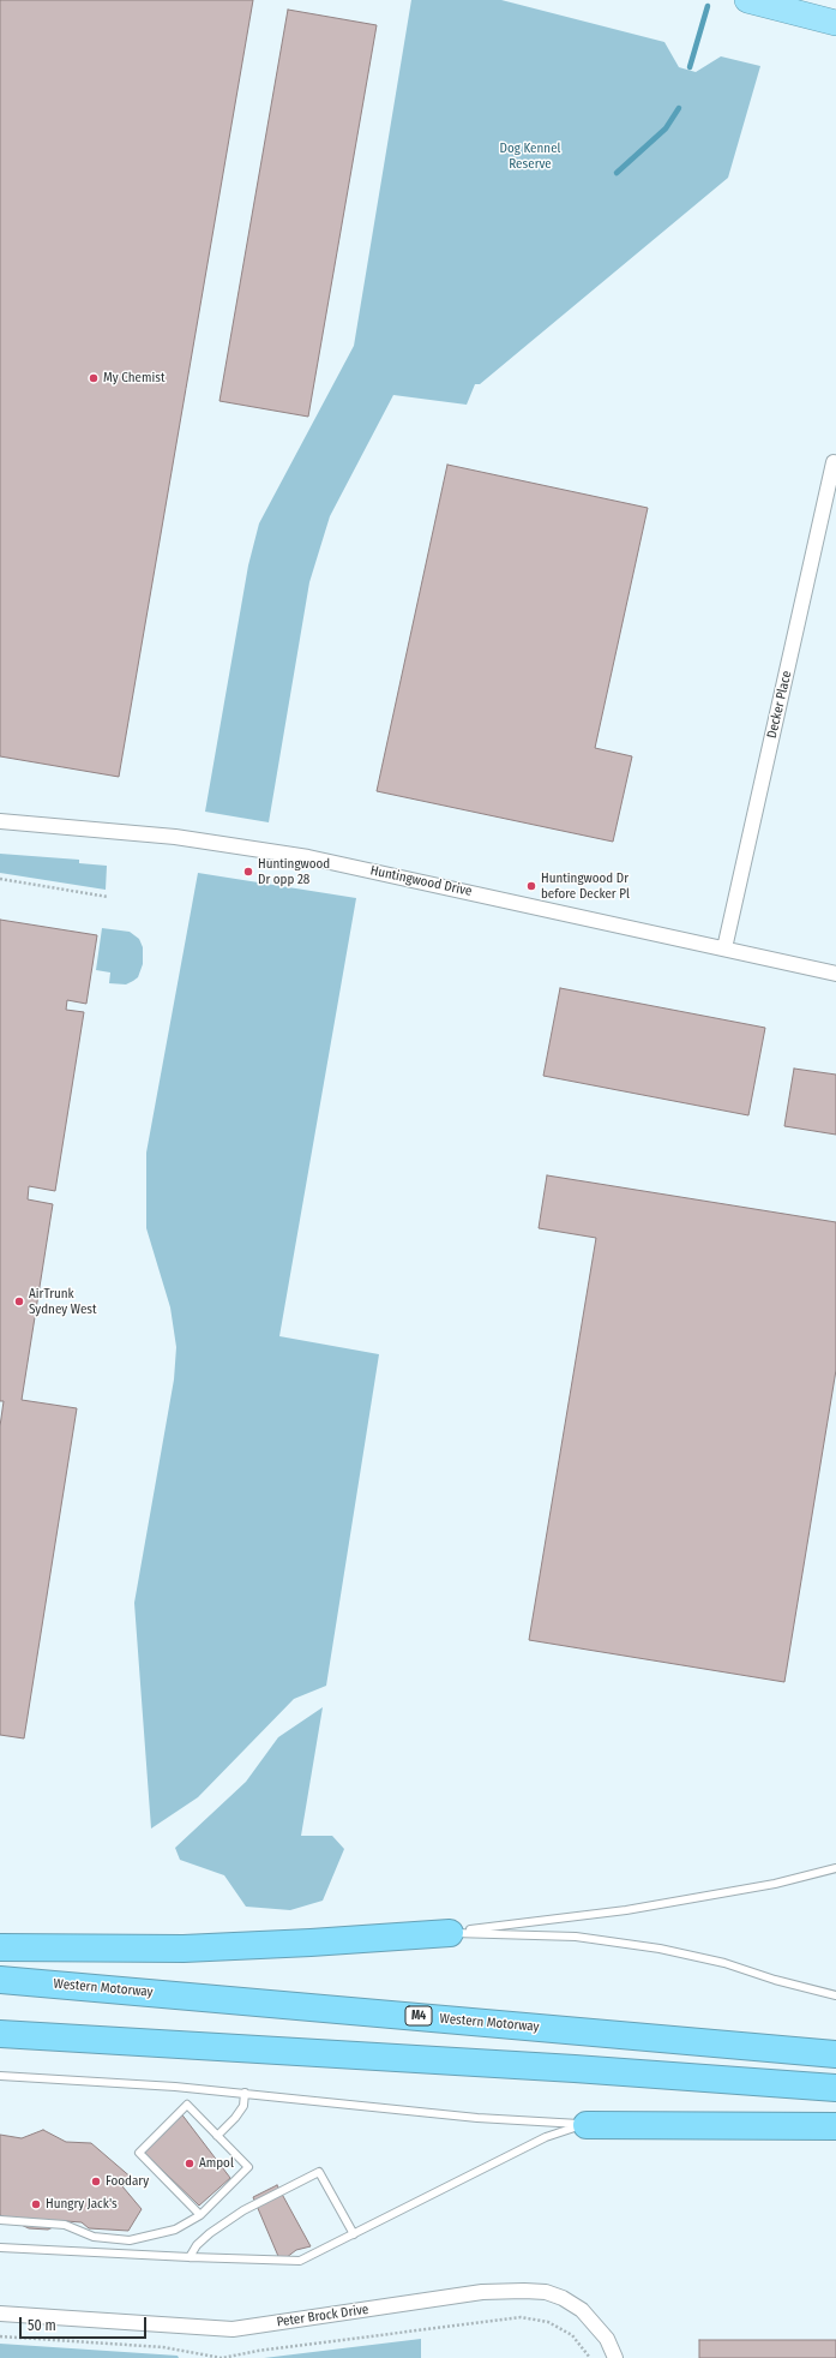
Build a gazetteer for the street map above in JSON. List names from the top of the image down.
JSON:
{
  "streets": {
    "highway": ["Western Motorway", "M4"],
    "street": ["Decker Place", "Huntingwood Drive", "Peter Brock Drive"]
  },
  "crossings": [
    ["Decker Place", "Huntingwood Drive"]
  ],
  "parks": ["Dog Kennel Reserve"],
  "places": [
    "My Chemist",
    "Huntingwood Dr opp 28",
    "Huntingwood Dr before Decker Pl",
    "AirTrunk Sydney West",
    "Ampol",
    "Foodary",
    "Hungry Jack's"
  ],
  "scale_bar": "50 m"
}
